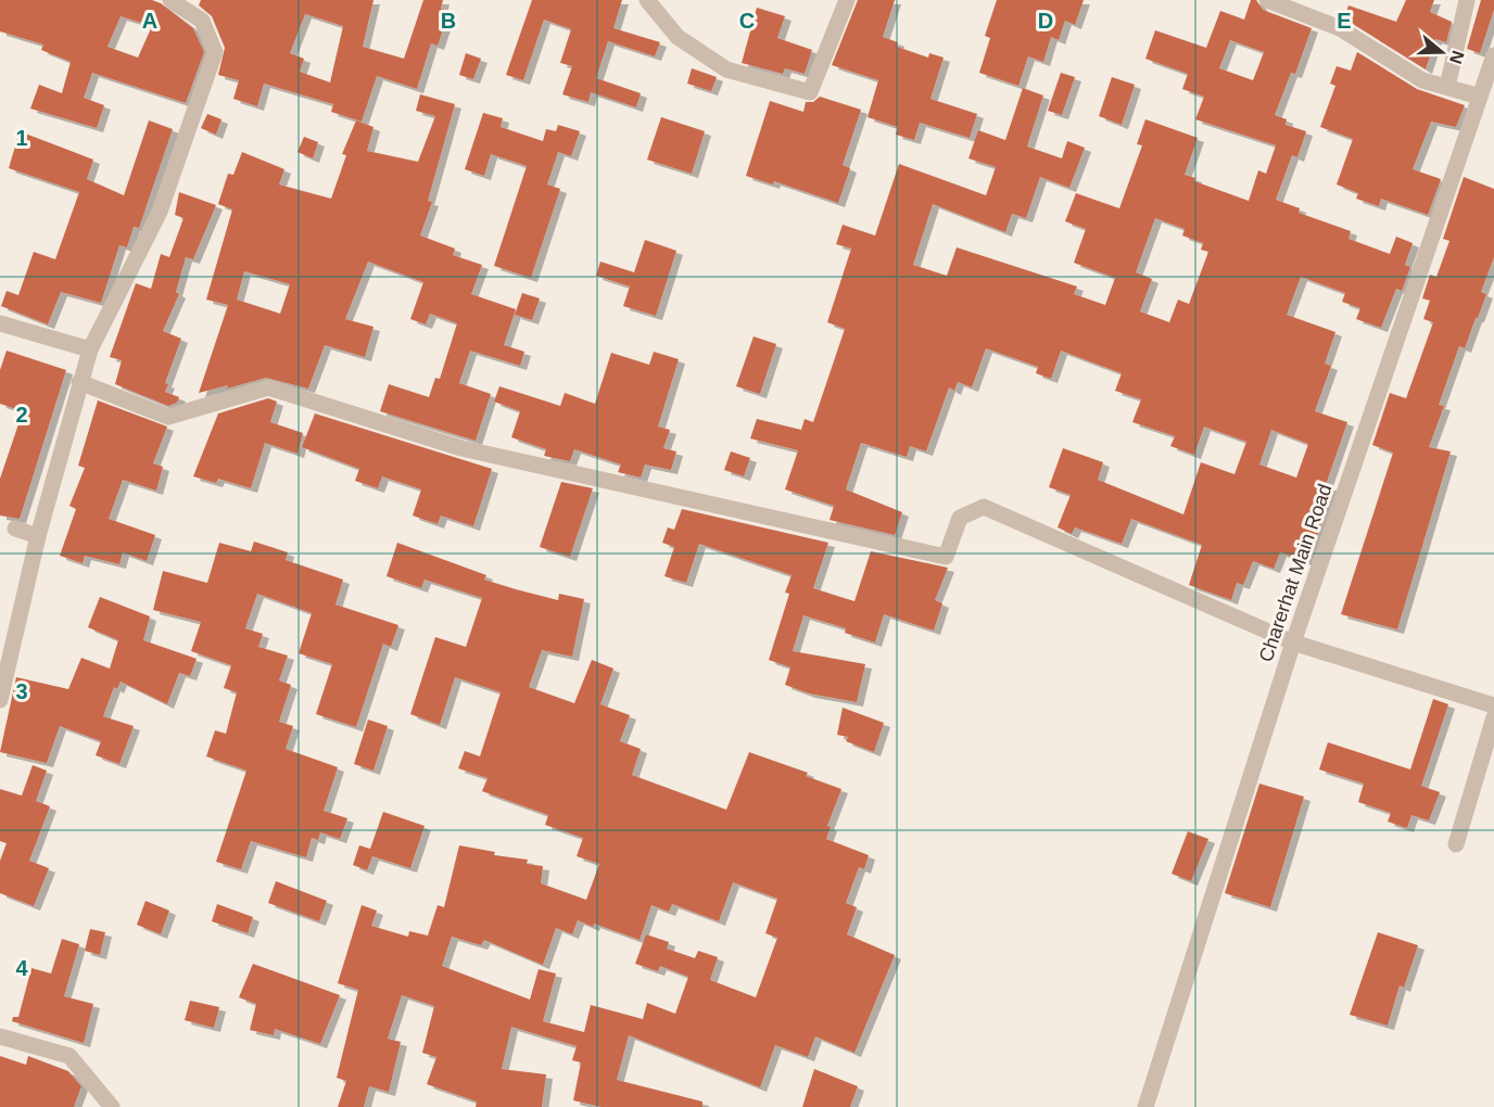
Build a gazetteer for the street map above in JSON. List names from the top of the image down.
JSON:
{
  "streets": {
    "street": ["Charerhat Main Road"]
  },
  "north": "right",
  "grid": {
    "columns": [
      "A",
      "B",
      "C",
      "D",
      "E"
    ],
    "rows": [
      "1",
      "2",
      "3",
      "4"
    ]
  }
}
